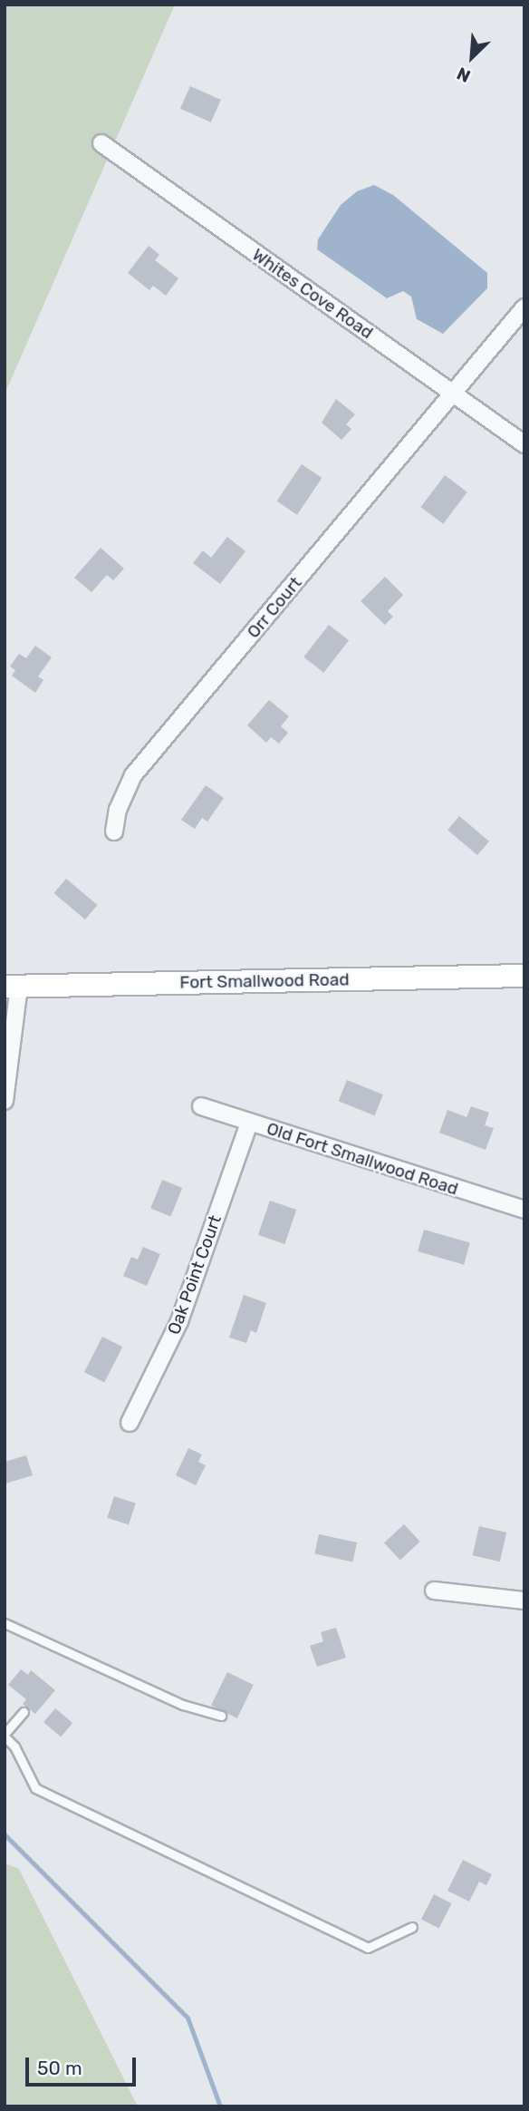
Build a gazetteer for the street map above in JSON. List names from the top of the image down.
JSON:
{
  "streets": {
    "main road": ["Fort Smallwood Road"],
    "street": [
      "Whites Cove Road",
      "Orr Court",
      "Old Fort Smallwood Road",
      "Oak Point Court"
    ]
  },
  "crossings": [
    ["Whites Cove Road", "Orr Court"],
    ["Old Fort Smallwood Road", "Oak Point Court"]
  ],
  "scale_bar": "50 m",
  "north": "bottom left"
}
